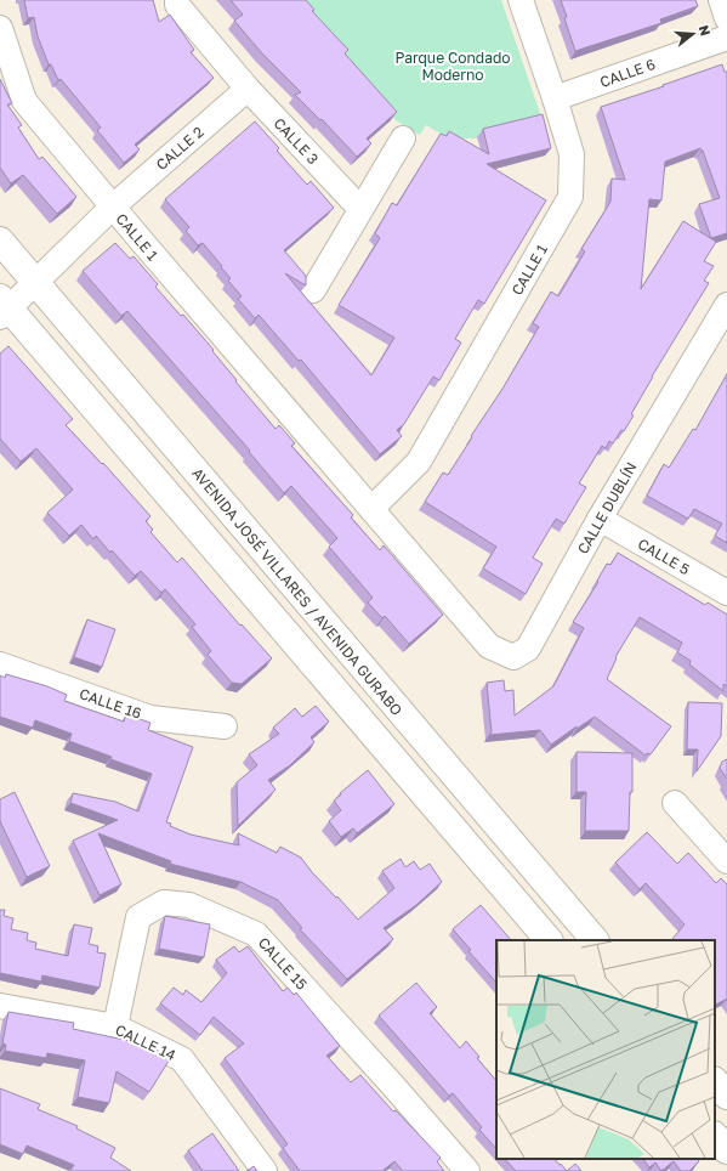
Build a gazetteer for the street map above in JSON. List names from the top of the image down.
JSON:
{
  "streets": {
    "main road": ["AVENIDA JOSÉ VILLARES / AVENIDA GURABO"],
    "street": [
      "CALLE 6",
      "CALLE 3",
      "CALLE 2",
      "CALLE 1",
      "CALLE DUBLÍN",
      "CALLE 5",
      "CALLE 16",
      "CALLE 15",
      "CALLE 14"
    ]
  },
  "crossings": [
    ["CALLE 6", "CALLE 1"],
    ["CALLE 3", "CALLE 2"],
    ["CALLE 2", "CALLE 1"],
    ["CALLE 1", "CALLE DUBLÍN"],
    ["CALLE 1", "AVENIDA JOSÉ VILLARES / AVENIDA GURABO"],
    ["CALLE DUBLÍN", "CALLE 5"],
    ["CALLE 15", "CALLE 14"]
  ],
  "parks": ["Parque Condado Moderno"],
  "north": "right"
}
